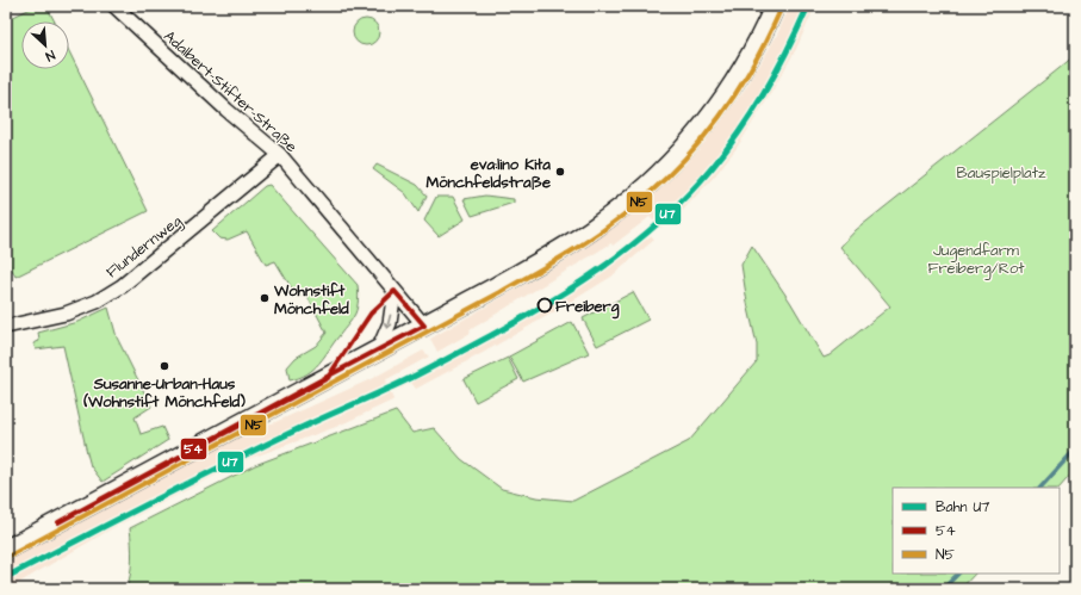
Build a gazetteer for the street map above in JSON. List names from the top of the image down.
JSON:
{
  "streets": {
    "street": ["Adalbert-Stifter-Straße", "Flundernweg"]
  },
  "crossings": [
    ["Adalbert-Stifter-Straße", "Flundernweg"]
  ],
  "parks": ["Bauspielplatz", "Jugendfarm Freiberg/Rot"],
  "places": [
    "eva:lino Kita Mönchfeldstraße",
    "Wohnstift Mönchfeld",
    "Freiberg",
    "Susanne-Urban-Haus (Wohnstift Mönchfeld)"
  ],
  "lines": ["rail line U7", "transit line N5", "transit line 54"],
  "legend": ["Bahn U7", "54", "N5"],
  "north": "bottom right"
}
